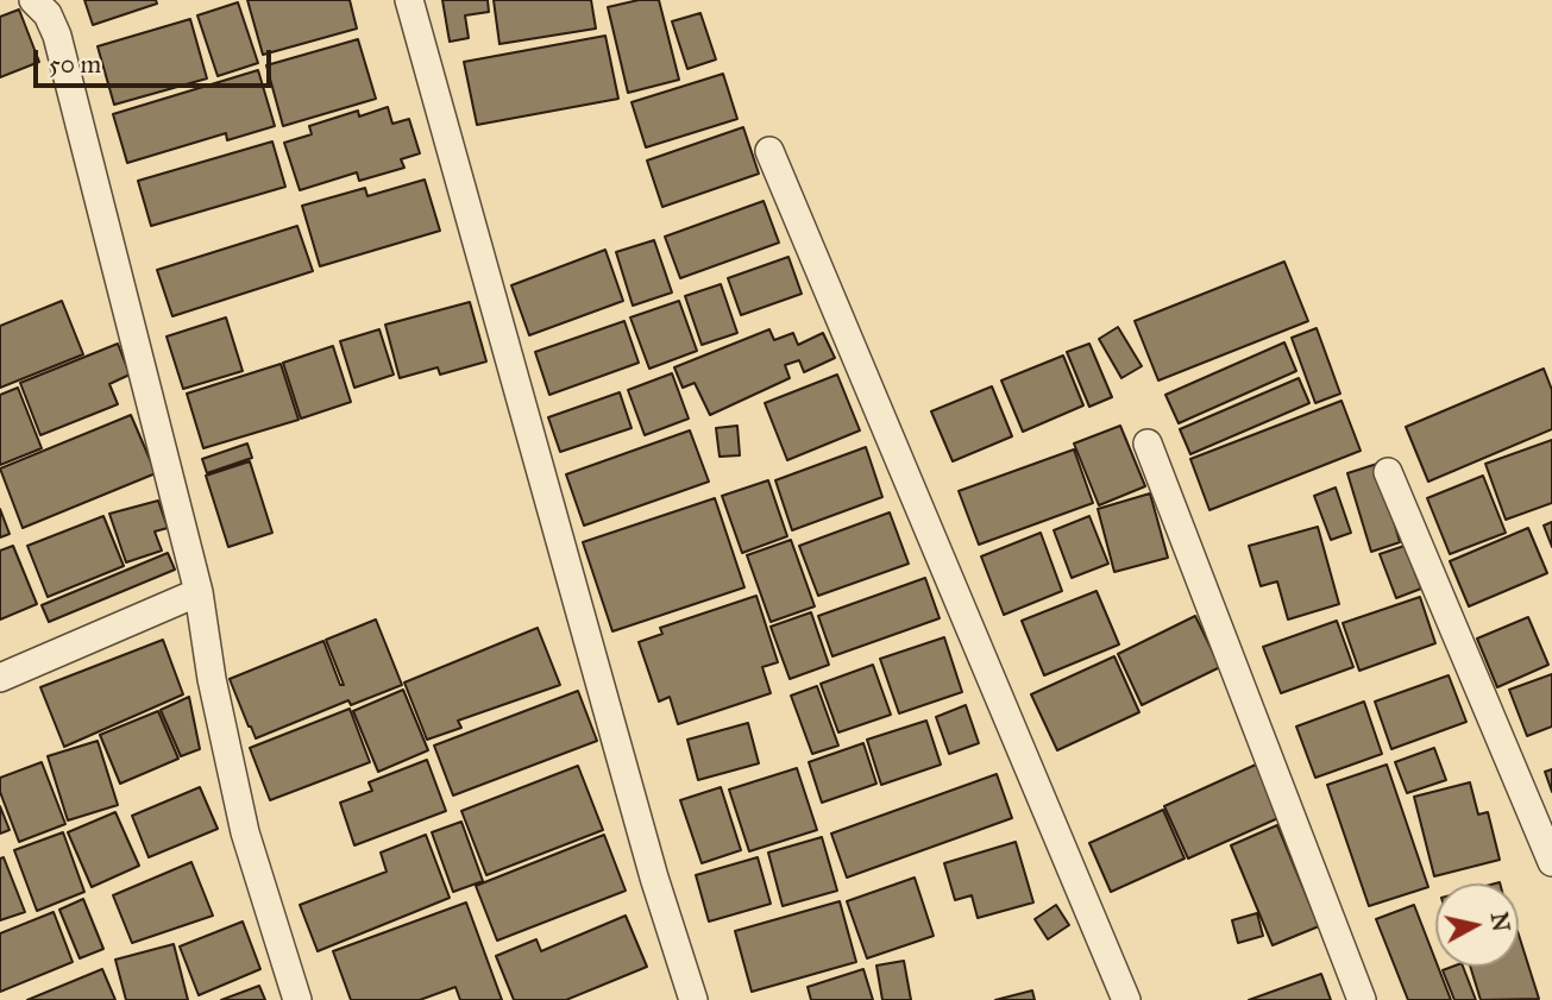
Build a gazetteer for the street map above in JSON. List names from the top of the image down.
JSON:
{
  "scale_bar": "50 m",
  "north": "right"
}
